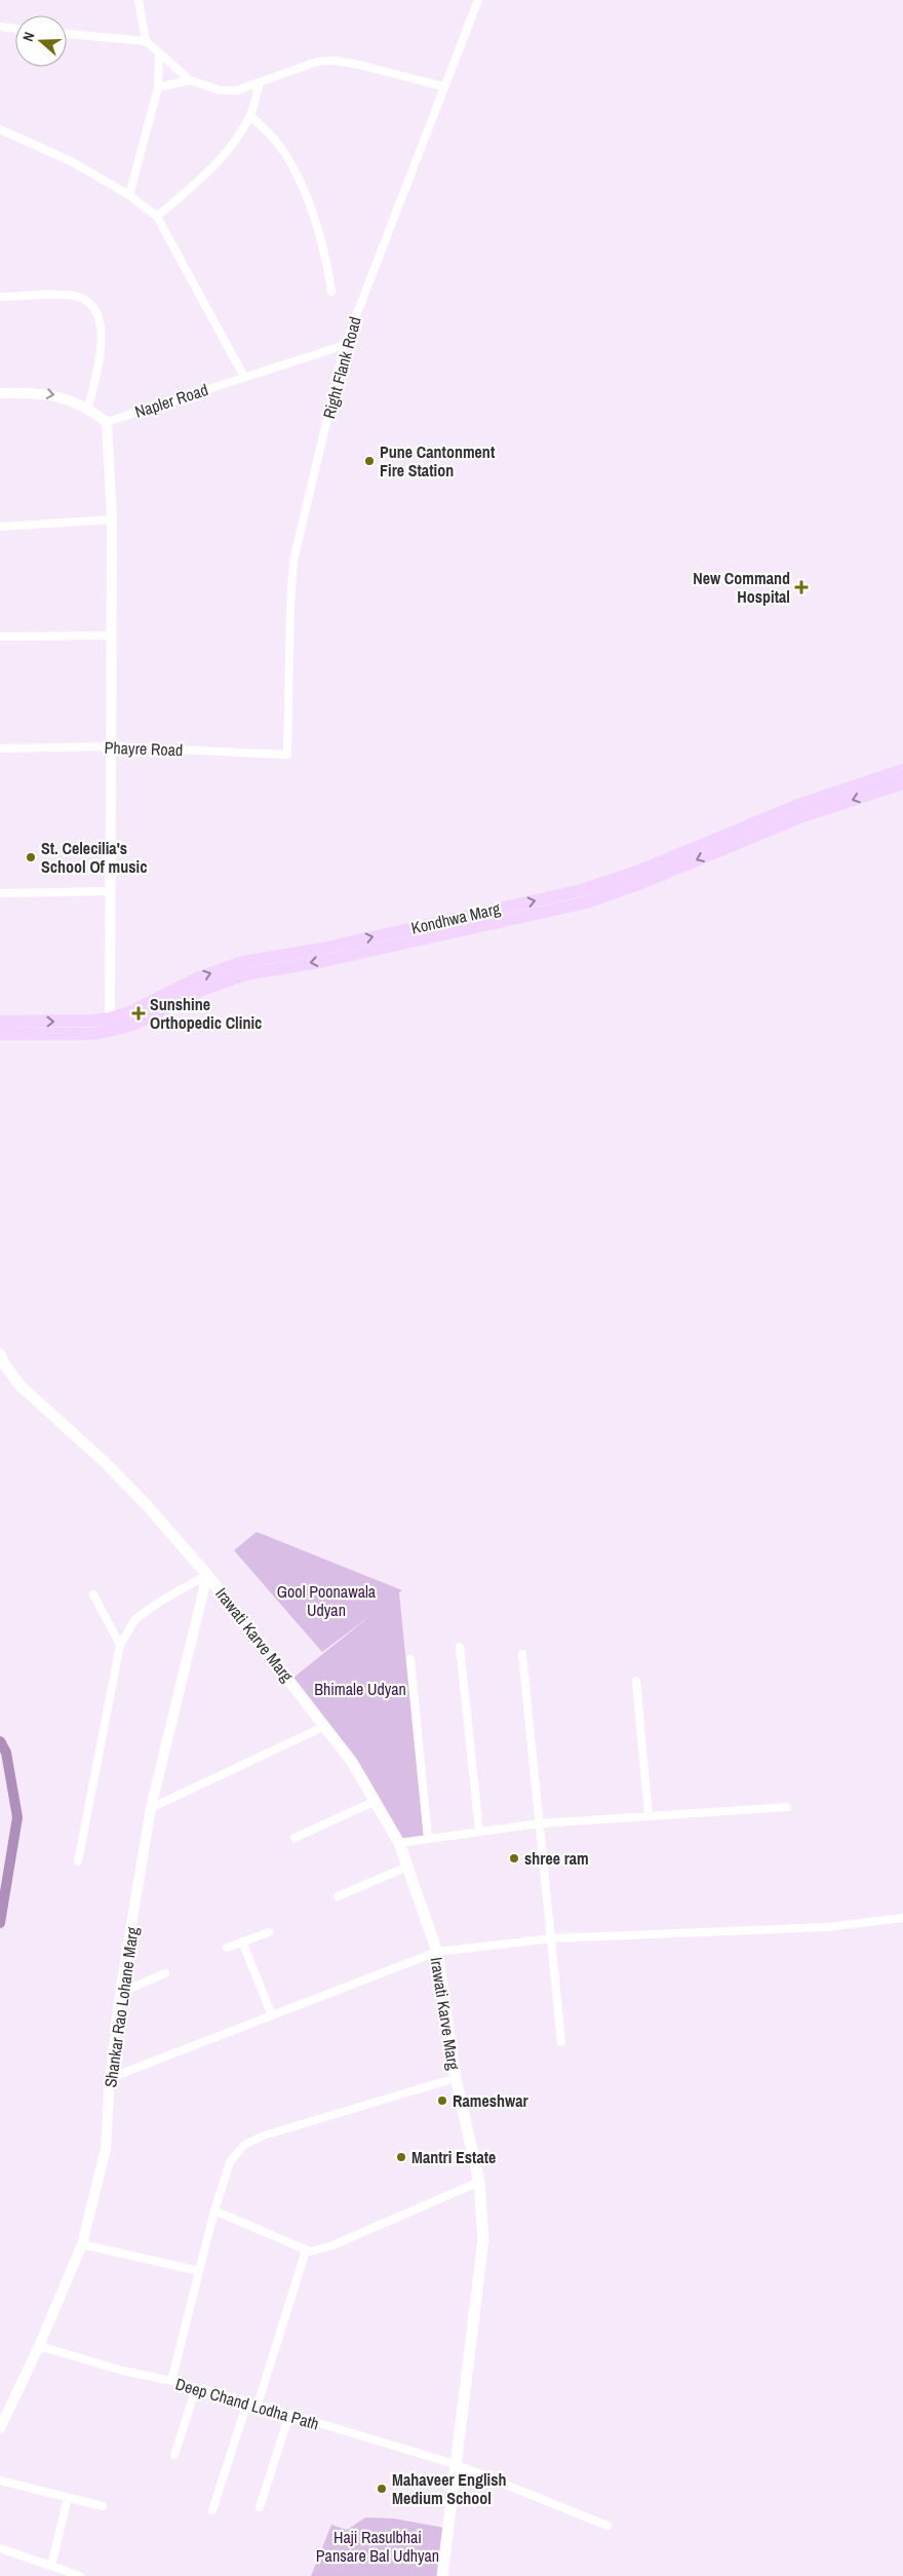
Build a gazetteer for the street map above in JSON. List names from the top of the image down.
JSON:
{
  "streets": {
    "main road": ["Kondhwa Marg", "Irawati Karve Marg"],
    "street": [
      "Right Flank Road",
      "Napler Road",
      "Phayre Road",
      "Shankar Rao Lohane Marg",
      "Deep Chand Lodha Path"
    ]
  },
  "crossings": [
    ["Right Flank Road", "Napler Road"],
    ["Right Flank Road", "Phayre Road"],
    ["Irawati Karve Marg", "Shankar Rao Lohane Marg"],
    ["Irawati Karve Marg", "Deep Chand Lodha Path"],
    ["Shankar Rao Lohane Marg", "Deep Chand Lodha Path"]
  ],
  "parks": ["Gool Poonawala Udyan", "Bhimale Udyan", "Haji Rasulbhai Pansare Bal Udhyan"],
  "places": {
    "other": [
      "Pune Cantonment Fire Station",
      "St. Celecilia's School Of music",
      "shree ram",
      "Rameshwar",
      "Mantri Estate",
      "Mahaveer English Medium School"
    ],
    "health": ["New Command Hospital", "Sunshine Orthopedic Clinic"]
  },
  "north": "left"
}
